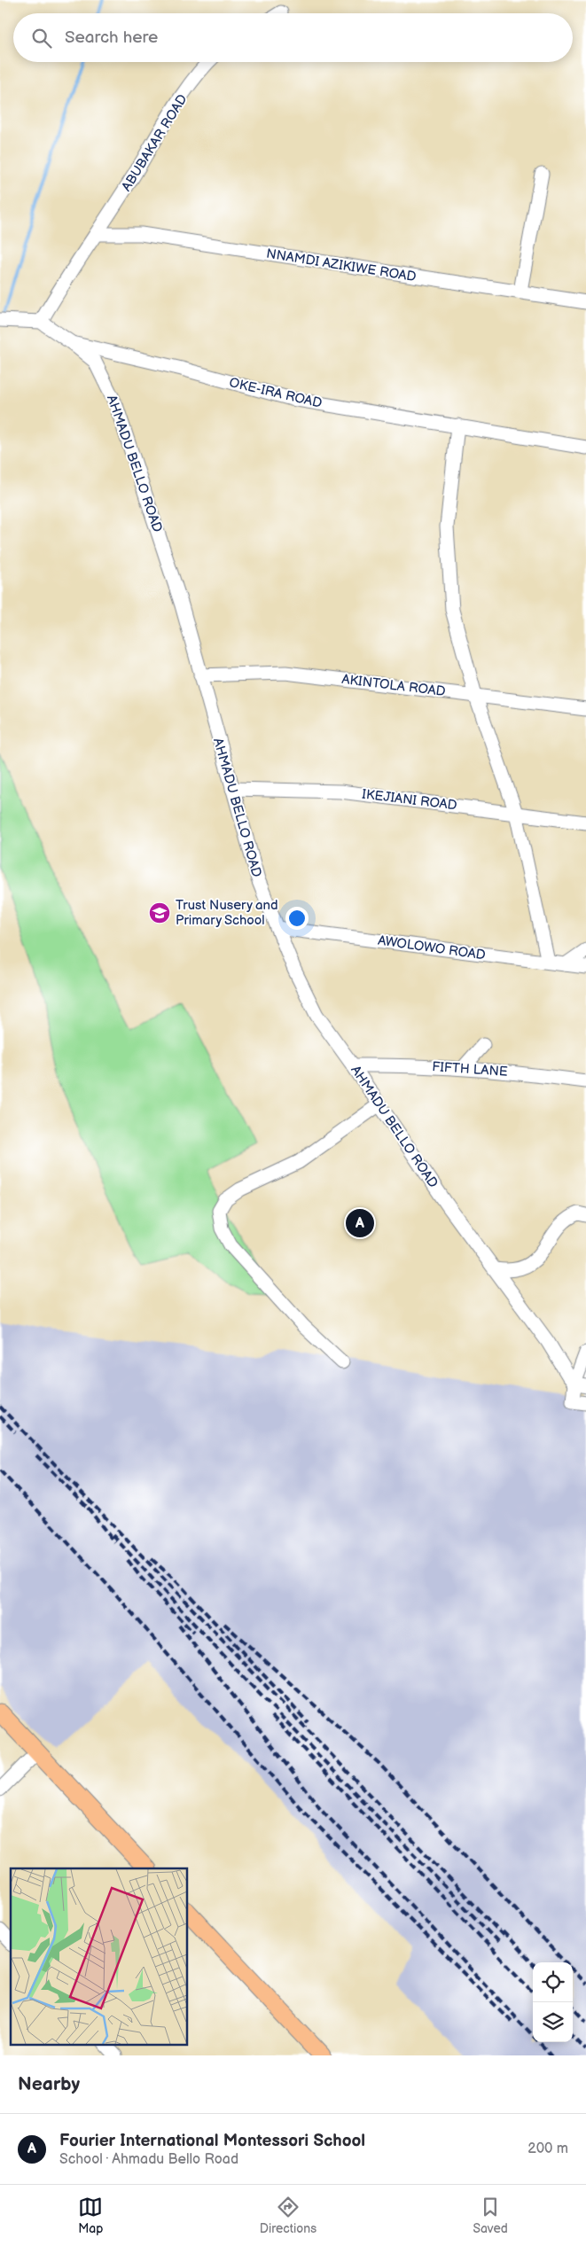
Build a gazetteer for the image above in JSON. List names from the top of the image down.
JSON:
{
  "streets": {
    "street": [
      "ABUBAKAR ROAD",
      "NNAMDI AZIKIWE ROAD",
      "OKE-IRA ROAD",
      "AHMADU BELLO ROAD",
      "AKINTOLA ROAD",
      "IKEJIANI ROAD",
      "AWOLOWO ROAD",
      "FIFTH LANE"
    ]
  },
  "crossings": [
    ["ABUBAKAR ROAD", "NNAMDI AZIKIWE ROAD"],
    ["OKE-IRA ROAD", "AHMADU BELLO ROAD"],
    ["AHMADU BELLO ROAD", "AKINTOLA ROAD"],
    ["AHMADU BELLO ROAD", "IKEJIANI ROAD"],
    ["AHMADU BELLO ROAD", "AWOLOWO ROAD"],
    ["AHMADU BELLO ROAD", "FIFTH LANE"]
  ],
  "places": {
    "school or university": ["Trust Nusery and Primary School"]
  },
  "page": {
    "search": "Search here",
    "pins": "A",
    "heading": "Nearby",
    "list": [
      {
        "mark": "A",
        "name": "Fourier International Montessori School",
        "note": "School · Ahmadu Bello Road",
        "value": "200 m"
      }
    ],
    "nav": ["Map", "Directions", "Saved"]
  }
}
